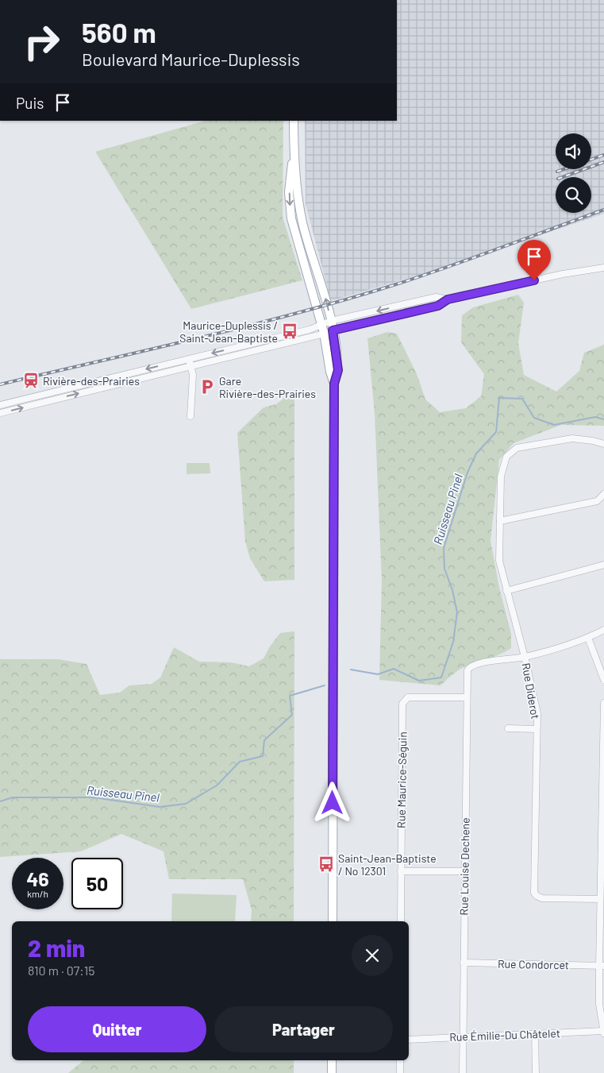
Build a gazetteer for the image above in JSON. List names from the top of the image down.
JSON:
{
  "streets": {
    "street": [
      "Rue Diderot",
      "Rue Maurice-Séguin",
      "Rue Louise Dechene",
      "Rue Condorcet",
      "Rue Émilie-Du Châtelet"
    ]
  },
  "crossings": [
    ["Rue Diderot", "Rue Louise Dechene"],
    ["Rue Maurice-Séguin", "Rue Louise Dechene"],
    ["Rue Louise Dechene", "Rue Condorcet"],
    ["Rue Louise Dechene", "Rue Émilie-Du Châtelet"]
  ],
  "water": ["Ruisseau Pinel"],
  "places": {
    "bus stop": ["Maurice-Duplessis / Saint-Jean-Baptiste", "Saint-Jean-Baptiste / No 12301"],
    "station": ["Rivière-des-Prairies"],
    "parking": ["Gare Rivière-des-Prairies"]
  },
  "page": {
    "turn": ["560 m", "Boulevard Maurice-Duplessis"],
    "then": "Puis",
    "speed": "46 km/h",
    "limit": "50",
    "heading": ["2 min", "810 m · 07:15"],
    "buttons": ["Quitter", "Partager"]
  }
}
